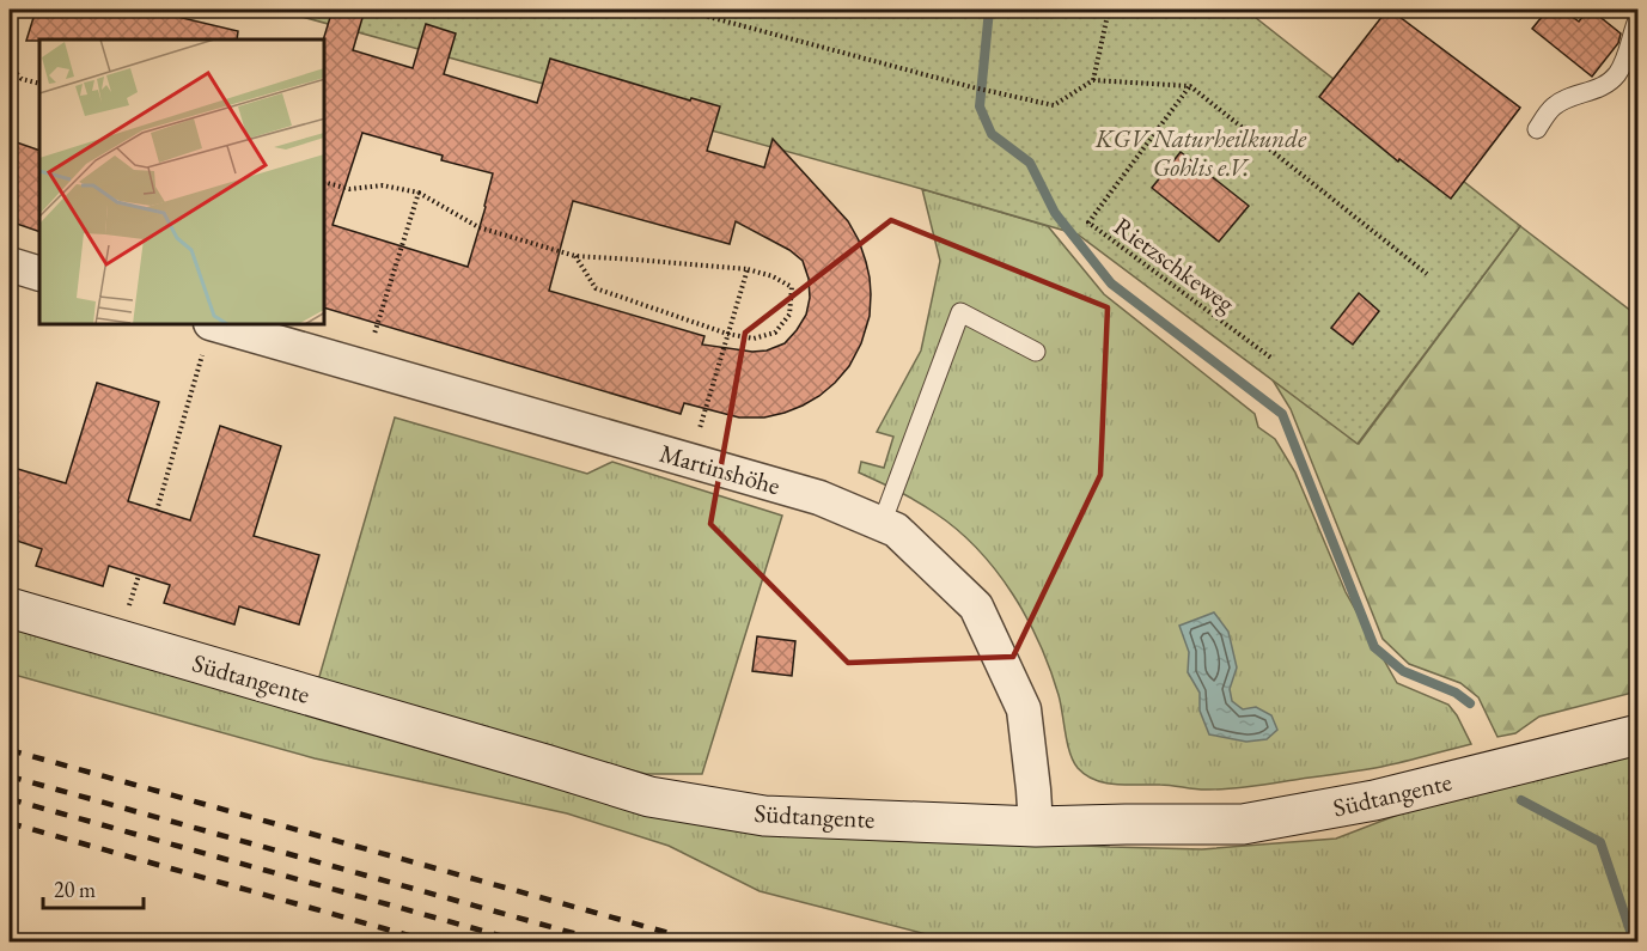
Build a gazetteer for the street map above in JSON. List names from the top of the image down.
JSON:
{
  "streets": {
    "street": ["Martinshöhe", "Südtangente"],
    "path": ["Rietzschkeweg"]
  },
  "crossings": [
    ["Martinshöhe", "Südtangente"]
  ],
  "parks": ["KGV Naturheilkunde Gohlis e.V."],
  "scale_bar": "20 m"
}
